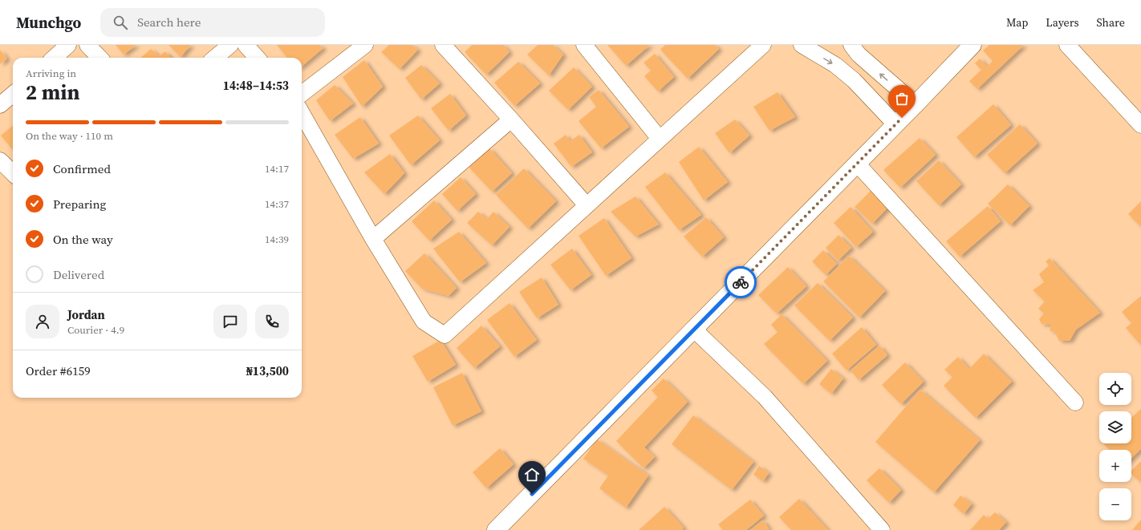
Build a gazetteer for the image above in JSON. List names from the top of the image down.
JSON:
{
  "page": {
    "header": "Munchgo",
    "search": "Search here",
    "nav": ["Map", "Layers", "Share"],
    "heading": ["2 min", "Arriving in", "14:48–14:53"],
    "panel": [
      "Jordan",
      "Courier · 4.9",
      "Order #6159",
      "₦13,500"
    ],
    "bar": "On the way · 110 m",
    "list": [
      ["Confirmed", "14:17"],
      ["Preparing", "14:37"],
      ["On the way", "14:39"],
      "Delivered"
    ],
    "map_buttons": ["+", "−"]
  }
}
